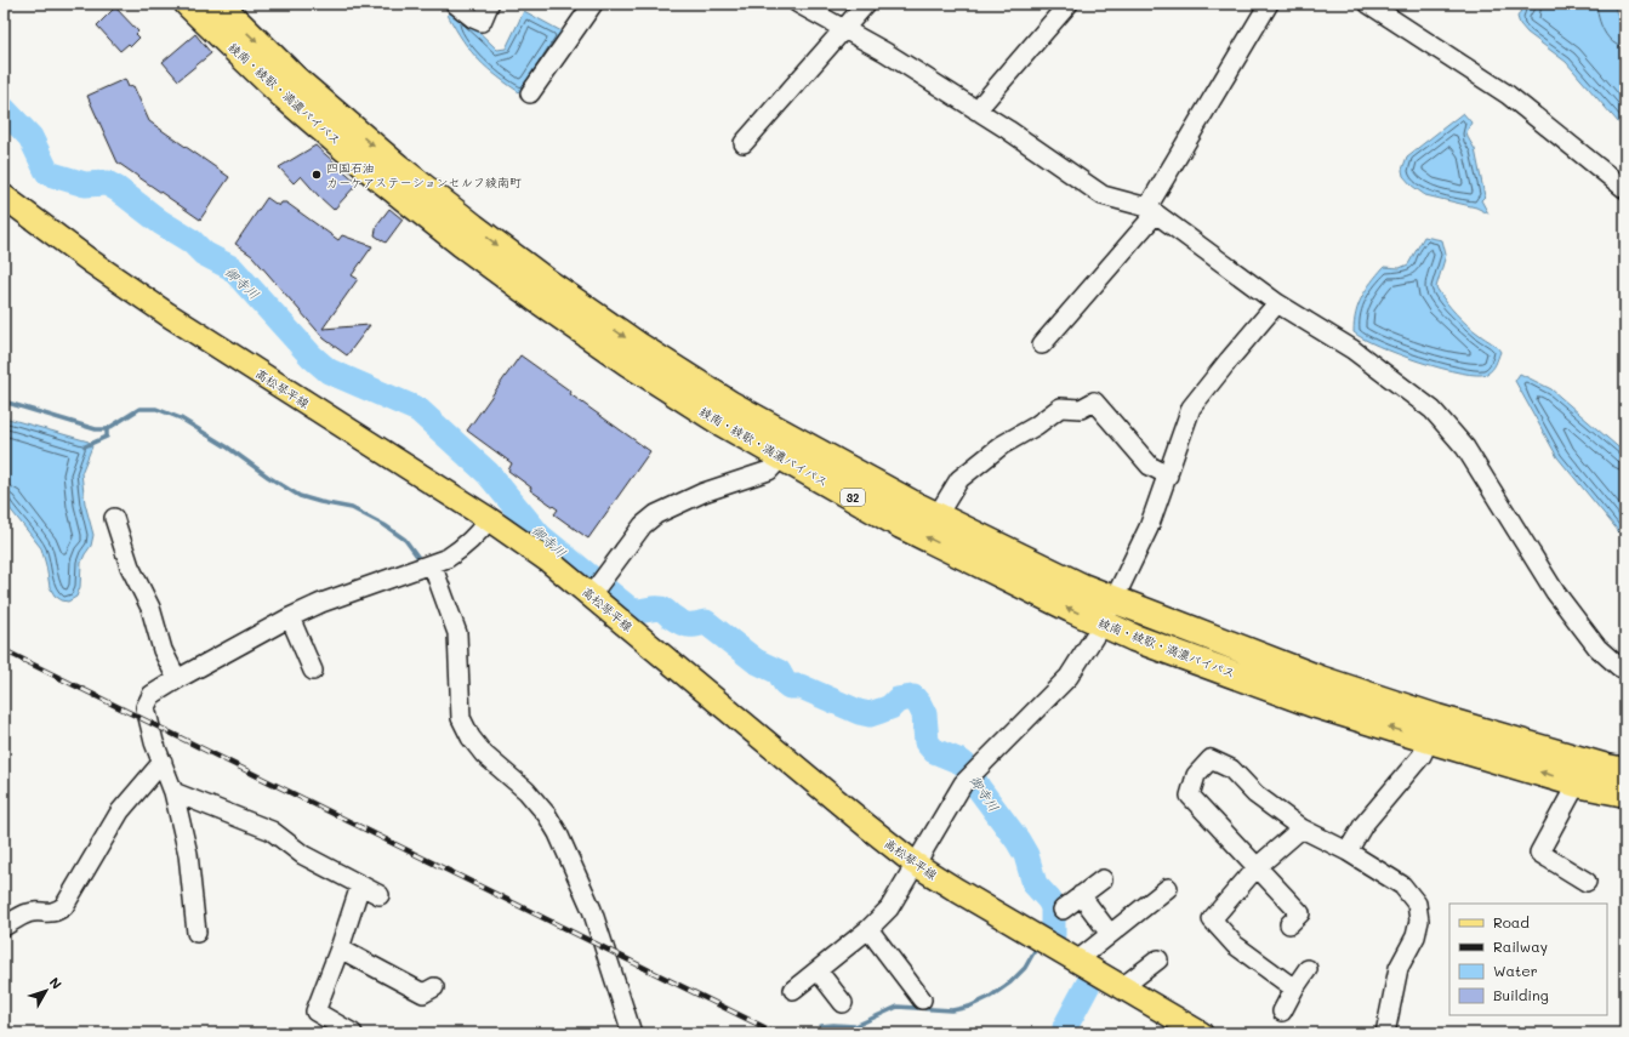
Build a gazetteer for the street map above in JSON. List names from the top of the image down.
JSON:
{
  "streets": {
    "highway": ["綾南・綾歌・満濃バイパス", "32"],
    "main road": ["高松琴平線"]
  },
  "water": ["御寺川"],
  "places": ["四国石油 カーケアステーションセルフ綾南町"],
  "legend": [
    "Road",
    "Railway",
    "Water",
    "Building"
  ],
  "north": "top right"
}
